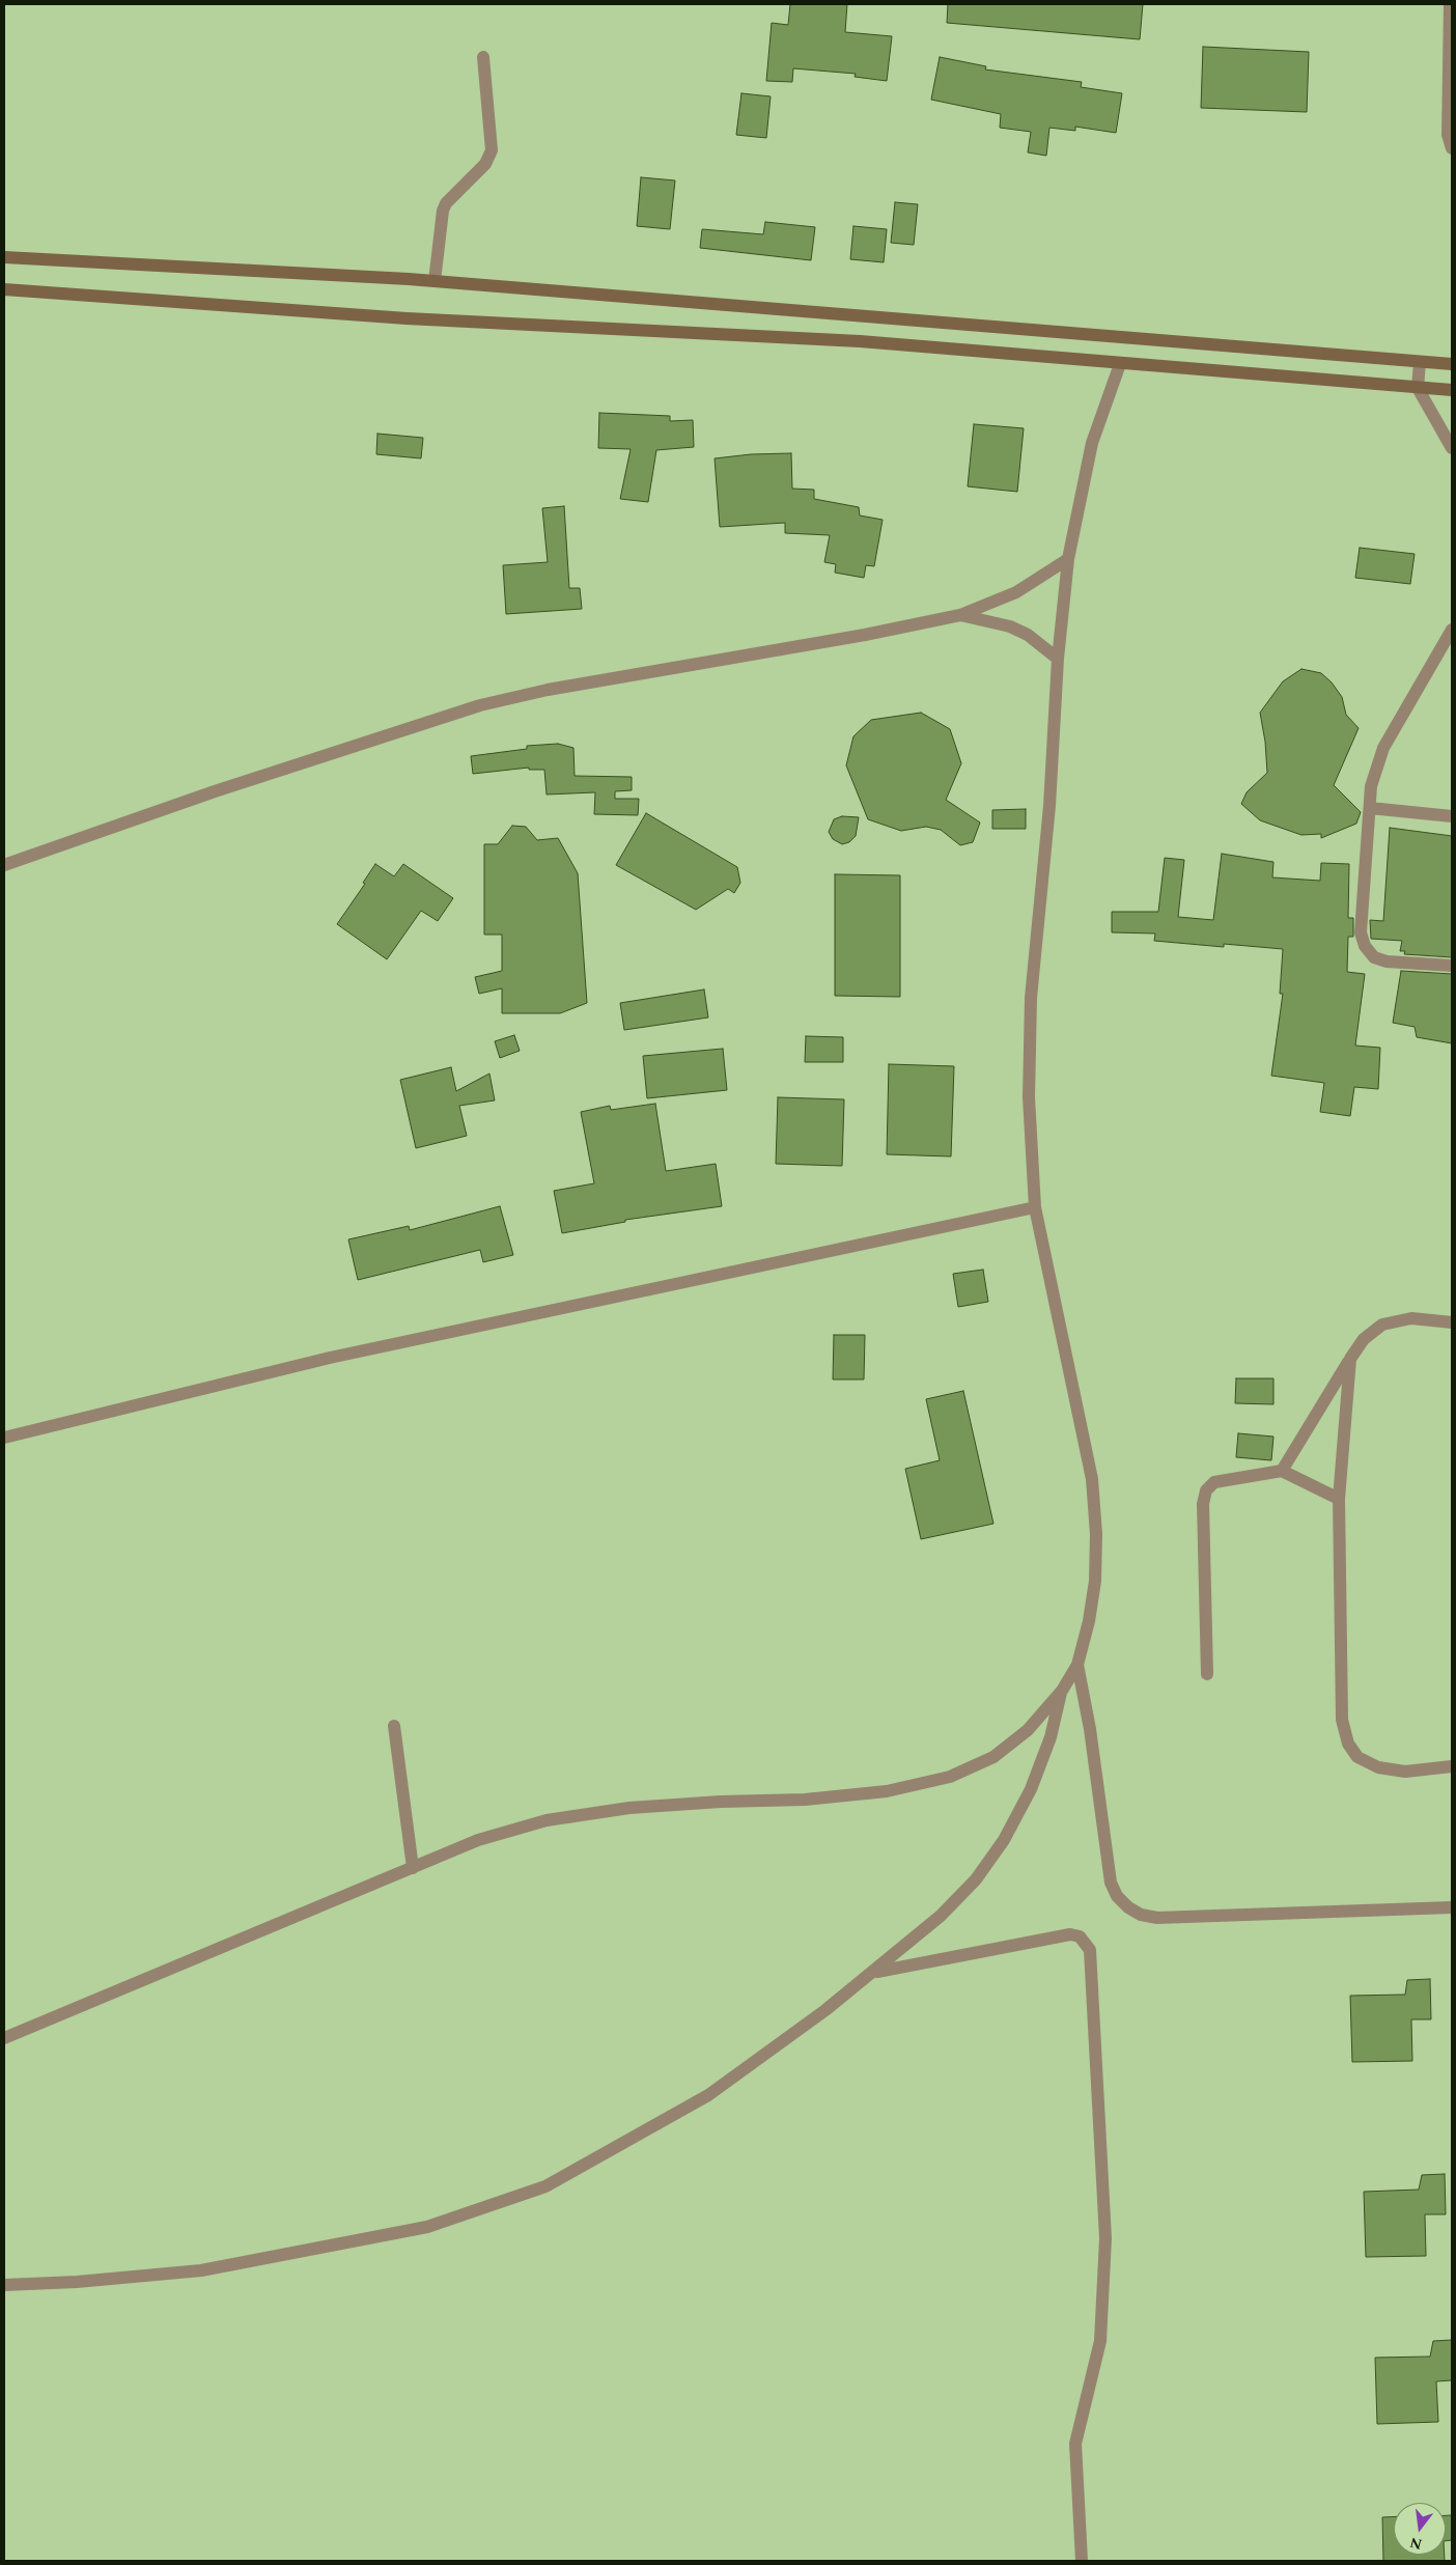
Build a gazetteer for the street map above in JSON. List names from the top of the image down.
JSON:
{
  "north": "bottom"
}
